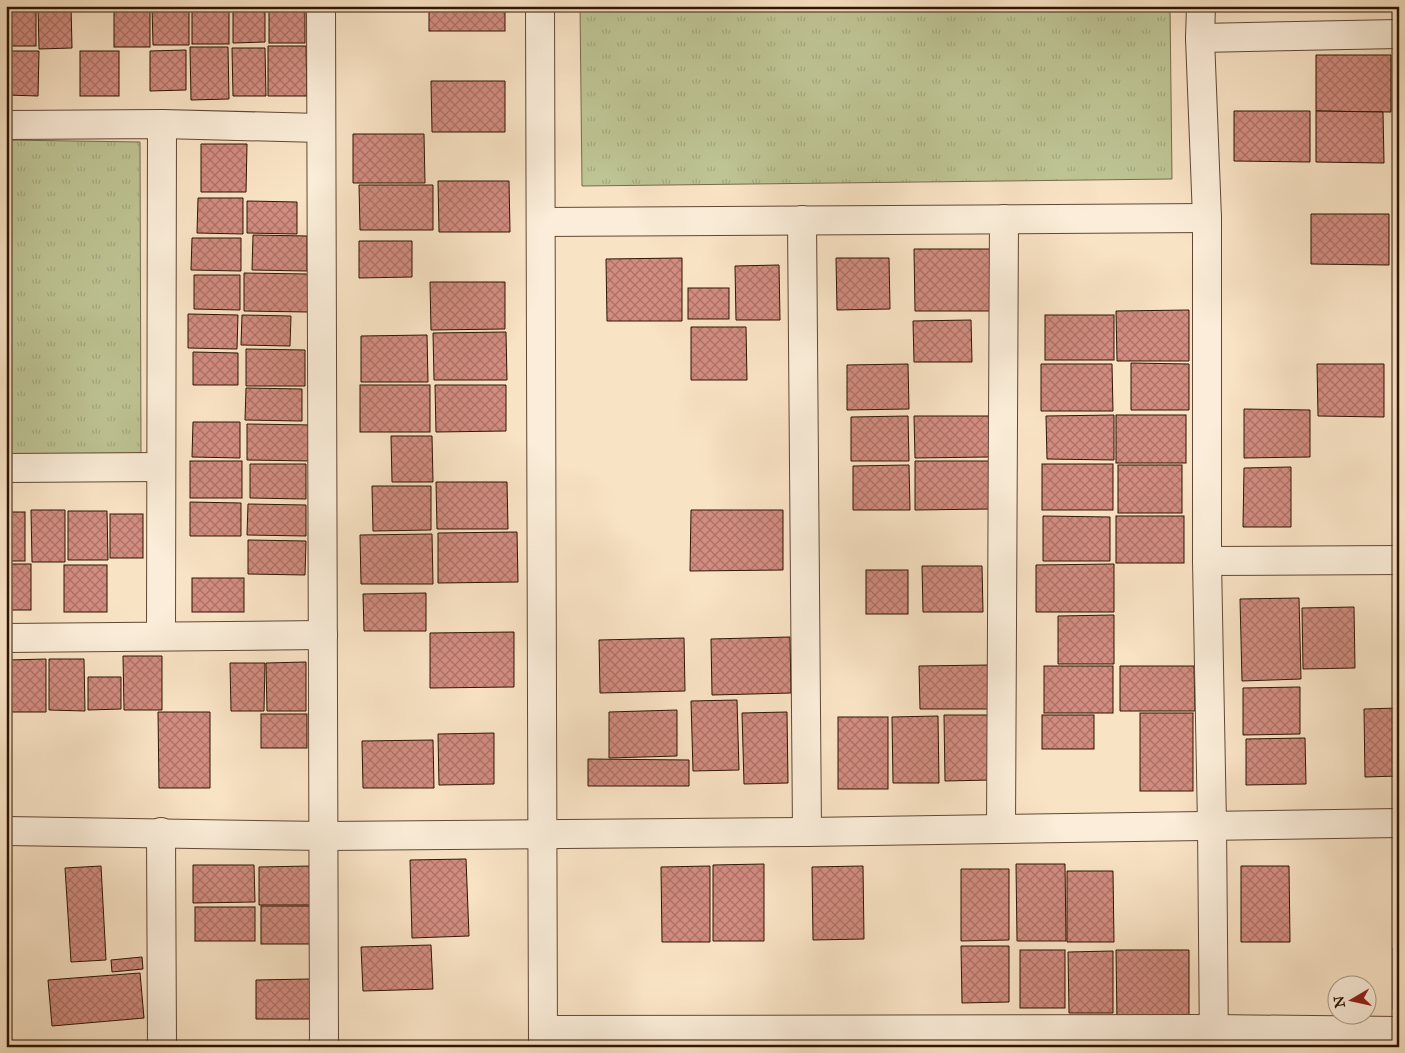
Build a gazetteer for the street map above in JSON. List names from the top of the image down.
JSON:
{
  "north": "left"
}
